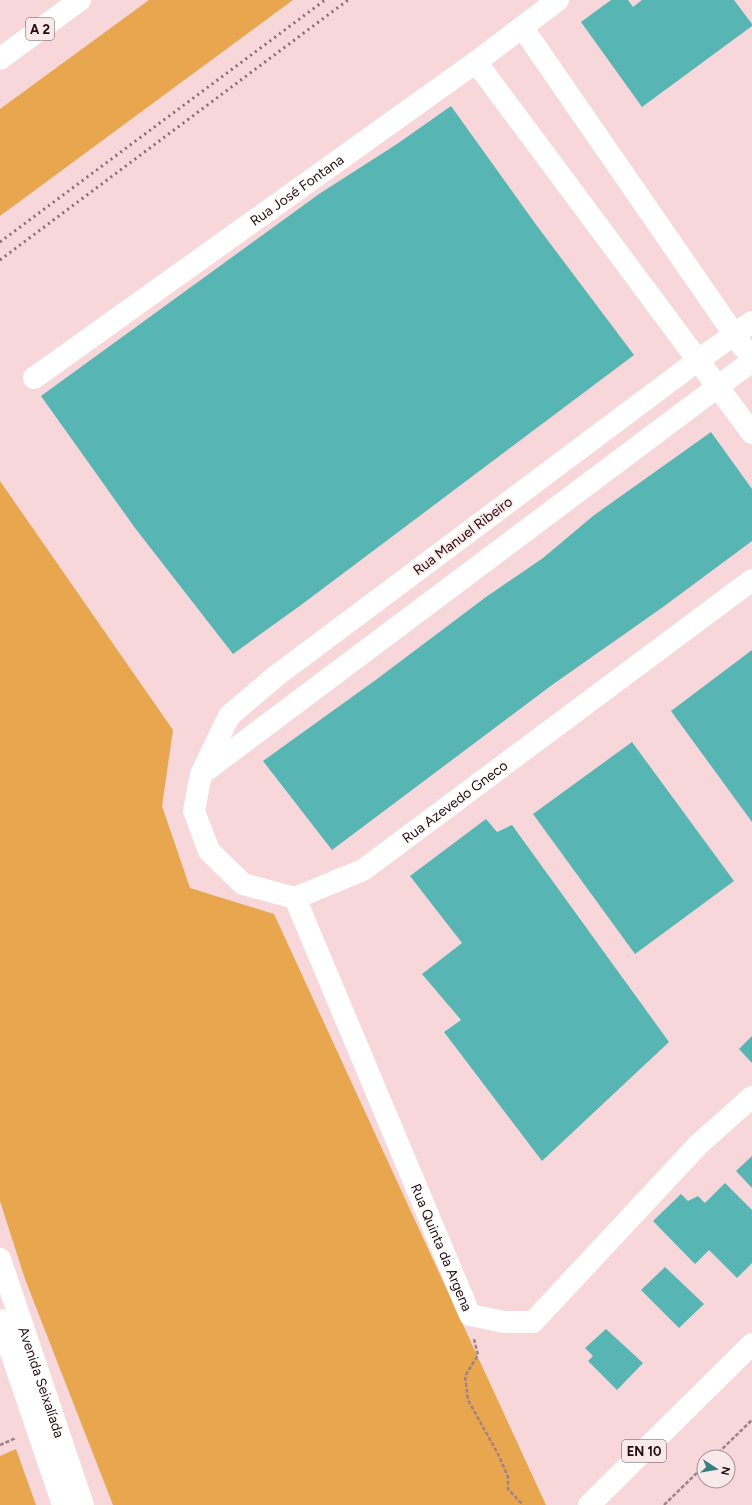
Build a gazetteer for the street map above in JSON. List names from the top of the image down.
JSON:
{
  "streets": {
    "main road": [
      "A 2",
      "Rua José Fontana",
      "Rua Manuel Ribeiro",
      "Rua Azevedo Gneco",
      "Rua Quinta da Argena",
      "Avenida Seixalíada",
      "EN 10"
    ]
  },
  "crossings": [
    ["Rua Azevedo Gneco", "Rua Quinta da Argena"]
  ],
  "north": "right"
}
